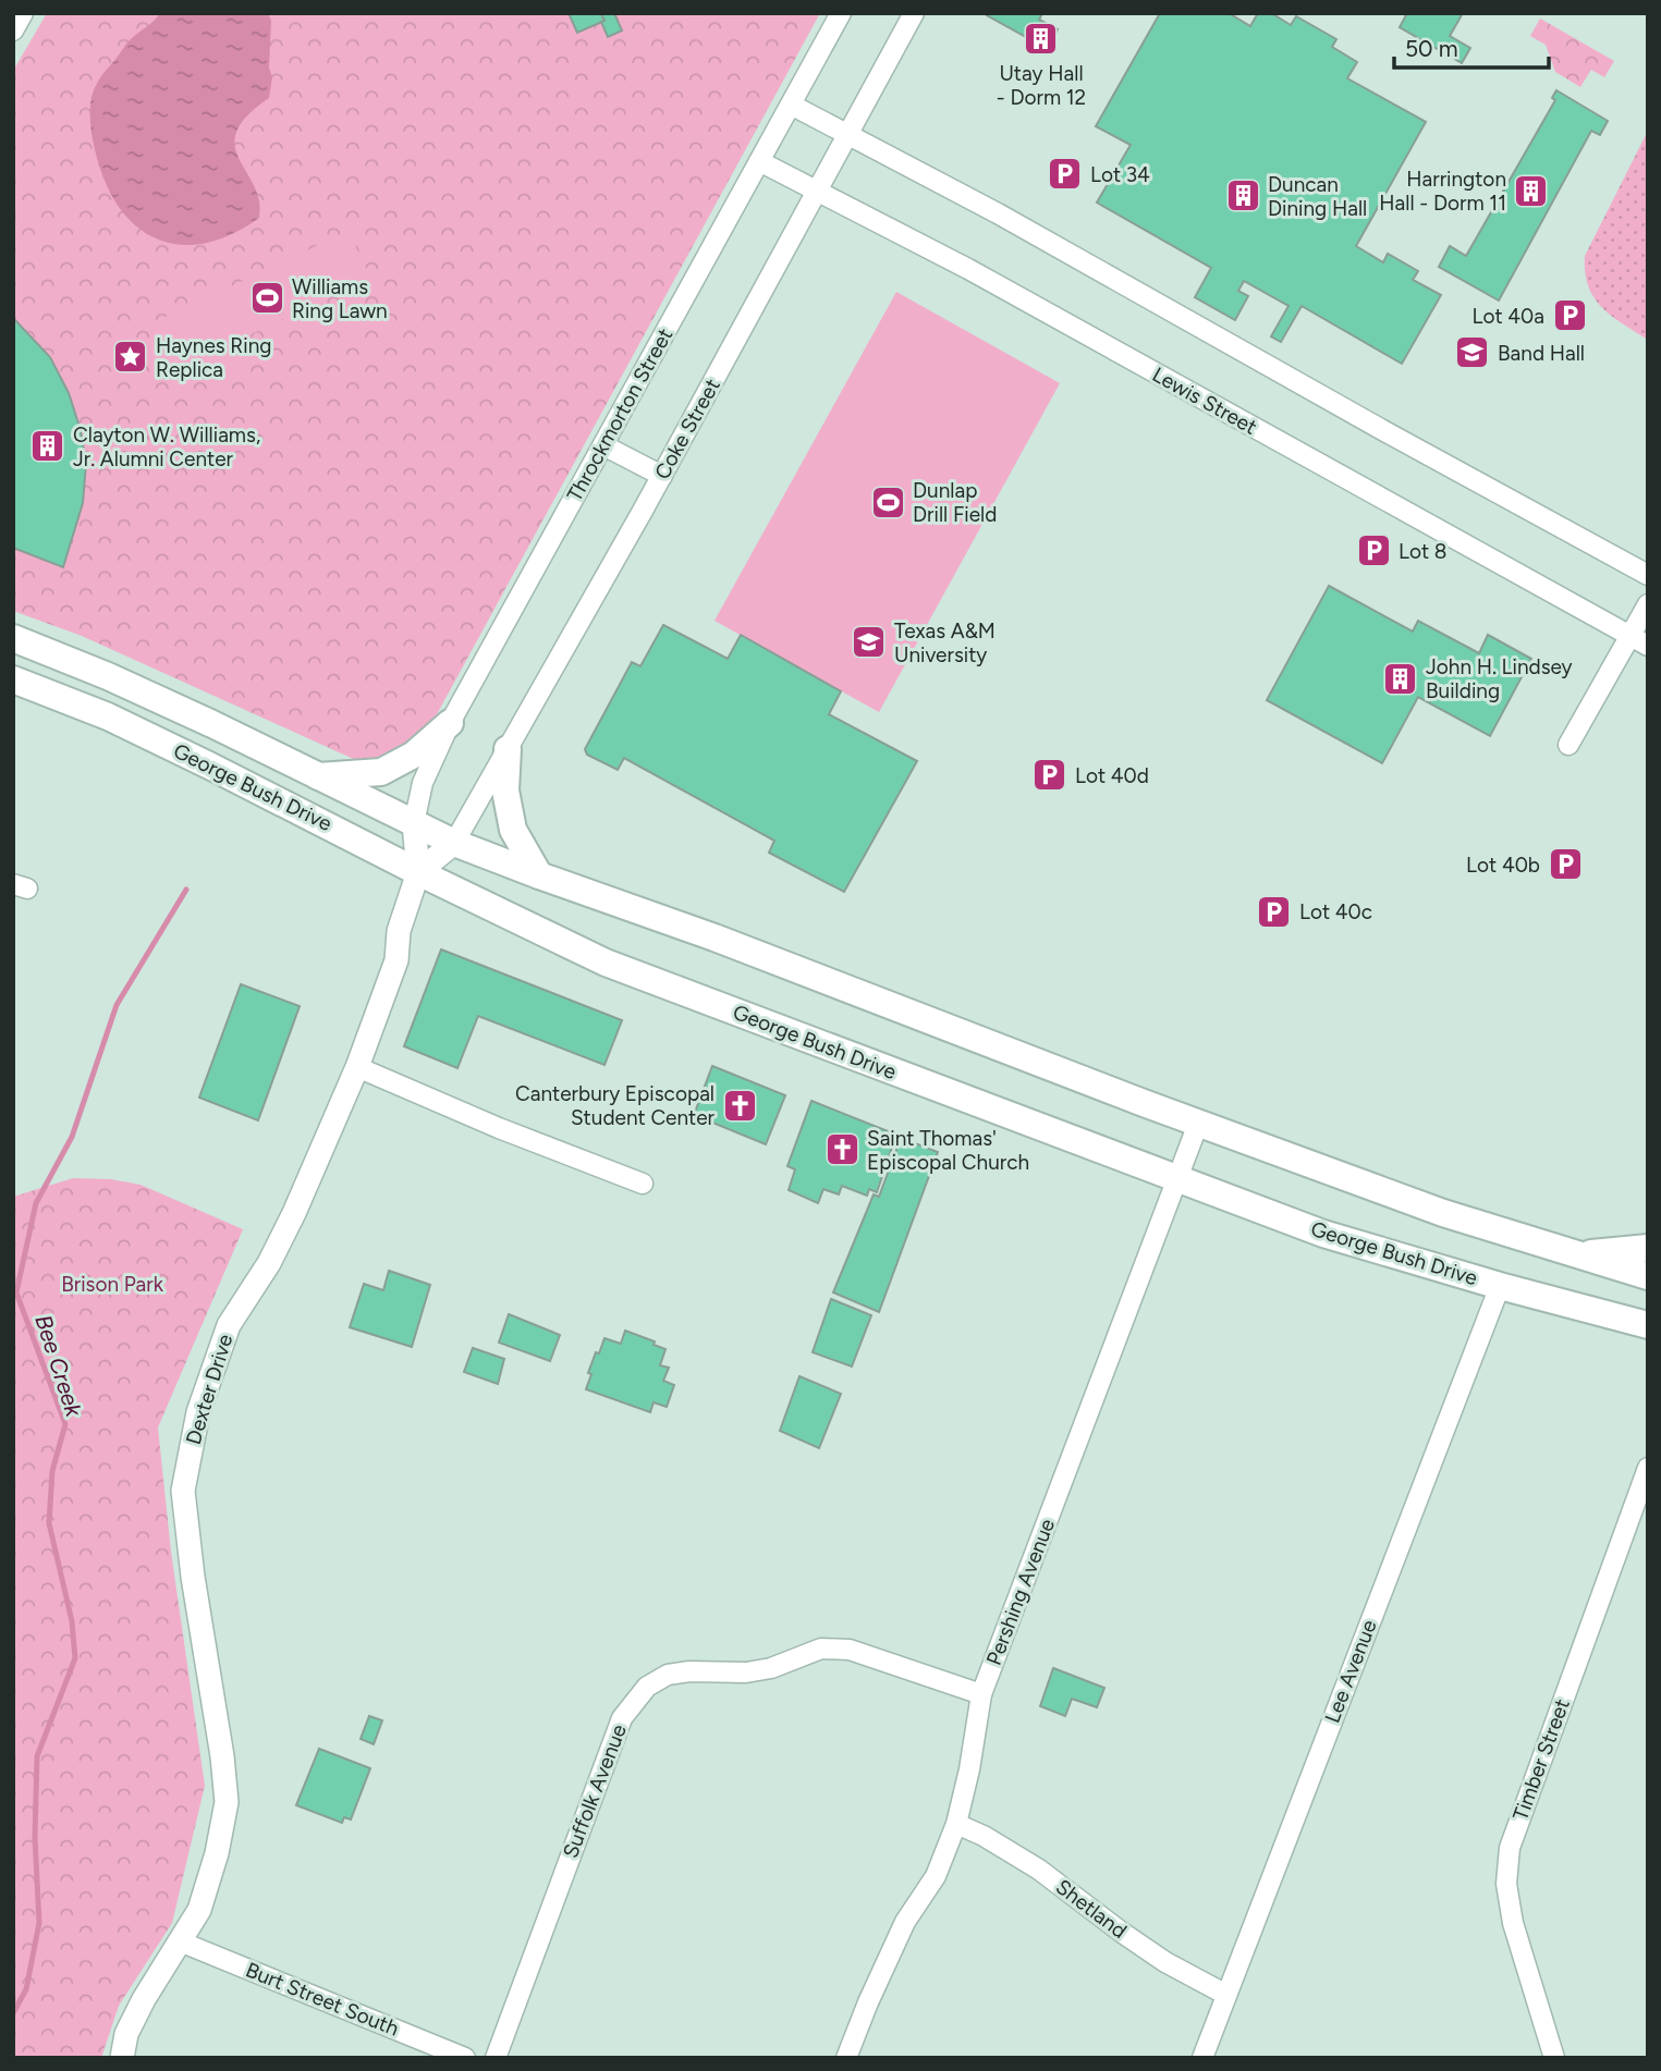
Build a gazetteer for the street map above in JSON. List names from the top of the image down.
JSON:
{
  "streets": {
    "main road": ["George Bush Drive"],
    "street": [
      "Lewis Street",
      "Throckmorton Street",
      "Coke Street",
      "Dexter Drive",
      "Pershing Avenue",
      "Lee Avenue",
      "Timber Street",
      "Suffolk Avenue",
      "Shetland",
      "Burt Street South"
    ]
  },
  "crossings": [
    ["Lewis Street", "Throckmorton Street"],
    ["Lewis Street", "Coke Street"],
    ["Throckmorton Street", "George Bush Drive"],
    ["Coke Street", "George Bush Drive"],
    ["George Bush Drive", "Dexter Drive"],
    ["George Bush Drive", "Pershing Avenue"],
    ["George Bush Drive", "Lee Avenue"],
    ["Dexter Drive", "Burt Street South"],
    ["Pershing Avenue", "Suffolk Avenue"],
    ["Pershing Avenue", "Shetland"],
    ["Lee Avenue", "Shetland"]
  ],
  "water": ["Bee Creek"],
  "parks": ["Brison Park"],
  "places": {
    "building": [
      "Utay Hall - Dorm 12",
      "Harrington Hall - Dorm 11",
      "Duncan Dining Hall",
      "Clayton W. Williams, Jr. Alumni Center",
      "John H. Lindsey Building"
    ],
    "parking": [
      "Lot 34",
      "Lot 40a",
      "Lot 8",
      "Lot 40d",
      "Lot 40b",
      "Lot 40c"
    ],
    "sports": ["Williams Ring Lawn", "Dunlap Drill Field"],
    "school or university": ["Band Hall", "Texas A&M University"],
    "place": ["Haynes Ring Replica"],
    "church": ["Canterbury Episcopal Student Center", "Saint Thomas' Episcopal Church"]
  },
  "scale_bar": "50 m"
}
